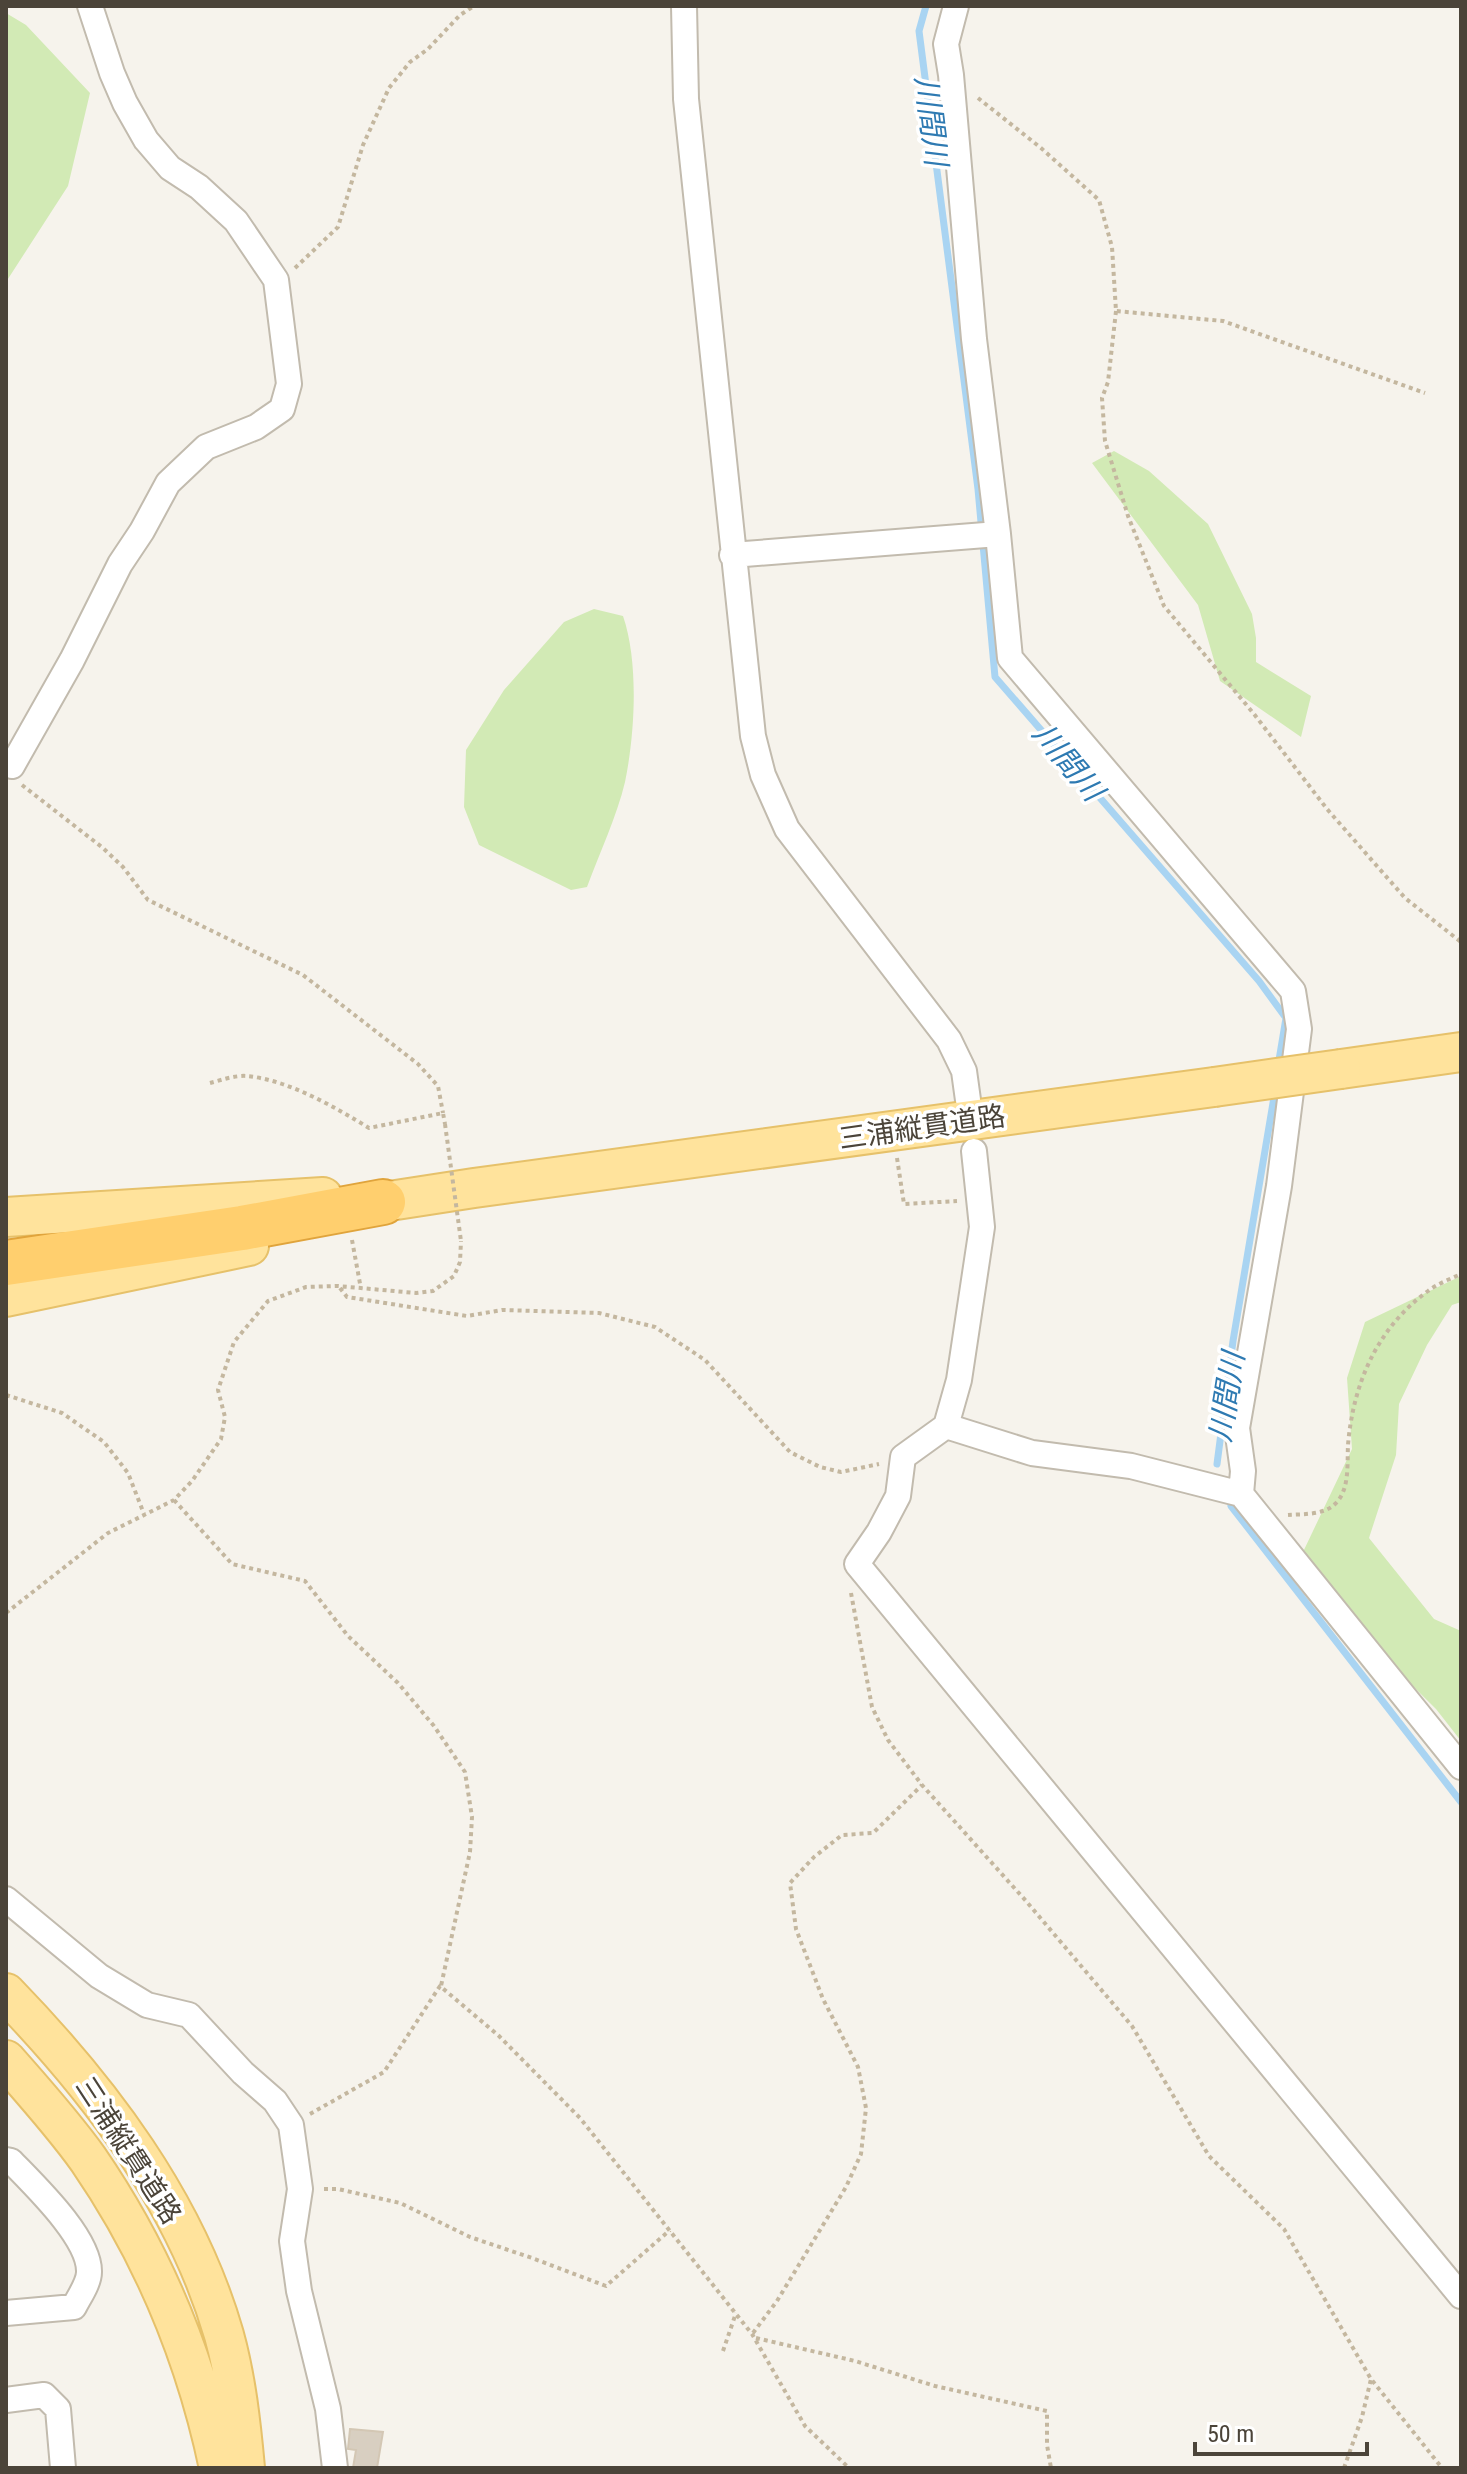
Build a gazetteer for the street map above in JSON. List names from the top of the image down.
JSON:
{
  "streets": {
    "main road": ["三浦縦貫道路"]
  },
  "water": ["川間川"],
  "scale_bar": "50 m"
}
